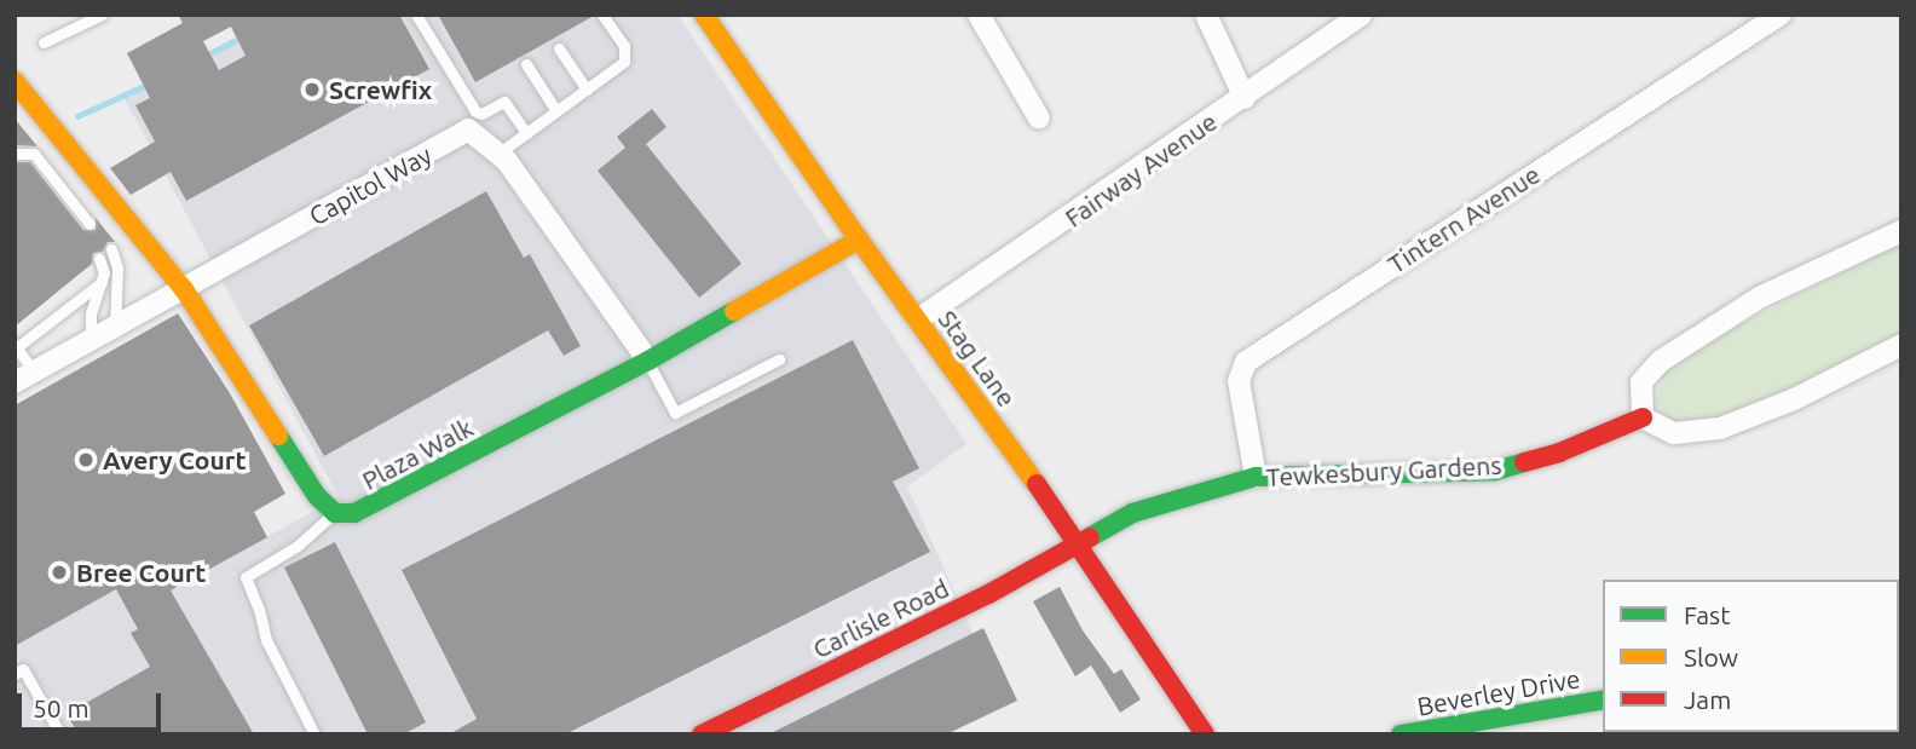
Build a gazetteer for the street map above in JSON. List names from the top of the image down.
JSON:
{
  "streets": {
    "street": [
      "Fairway Avenue",
      "Capitol Way",
      "Tintern Avenue",
      "Stag Lane",
      "Plaza Walk",
      "Tewkesbury Gardens",
      "Carlisle Road",
      "Beverley Drive"
    ]
  },
  "crossings": [
    ["Fairway Avenue", "Stag Lane"],
    ["Capitol Way", "Plaza Walk"],
    ["Tintern Avenue", "Tewkesbury Gardens"],
    ["Stag Lane", "Plaza Walk"],
    ["Stag Lane", "Tewkesbury Gardens"],
    ["Stag Lane", "Carlisle Road"],
    ["Tewkesbury Gardens", "Carlisle Road"]
  ],
  "places": ["Screwfix", "Avery Court", "Bree Court"],
  "legend": ["Fast", "Slow", "Jam"],
  "scale_bar": "50 m"
}
